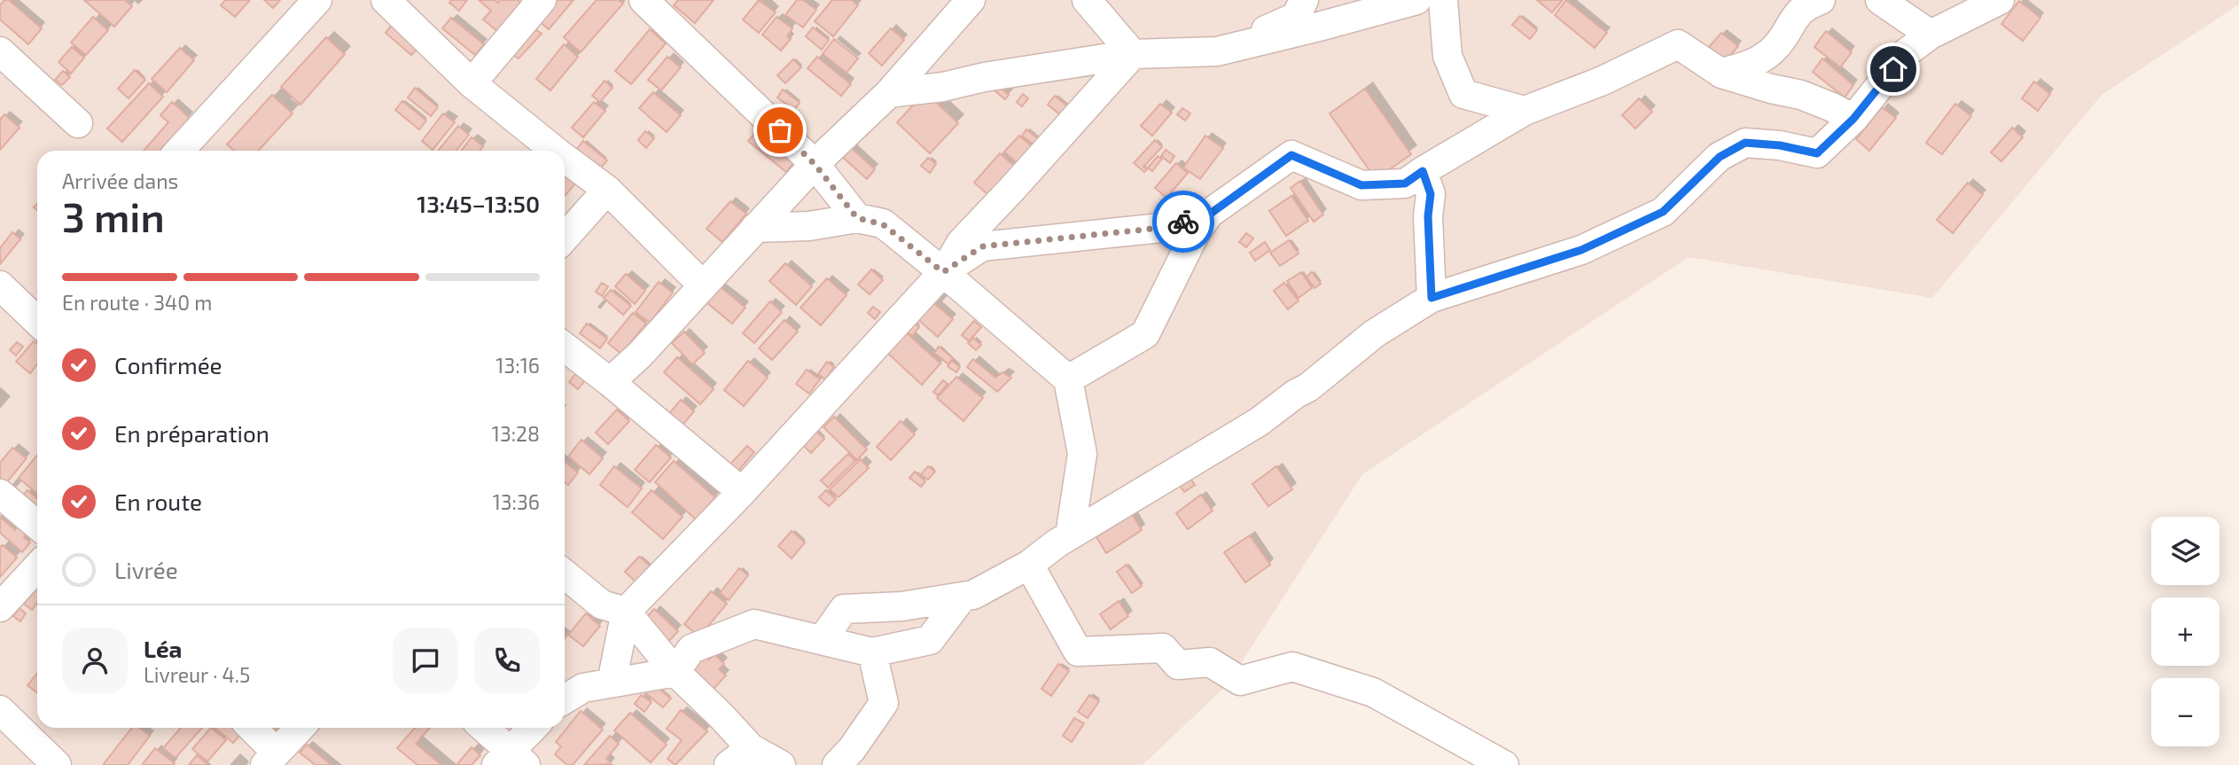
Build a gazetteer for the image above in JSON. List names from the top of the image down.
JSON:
{
  "page": {
    "heading": ["3 min", "Arrivée dans", "13:45–13:50"],
    "panel": ["Léa", "Livreur · 4.5"],
    "bar": "En route · 340 m",
    "list": [
      ["Confirmée", "13:16"],
      ["En préparation", "13:28"],
      ["En route", "13:36"],
      "Livrée"
    ],
    "map_buttons": ["+", "−"]
  }
}
